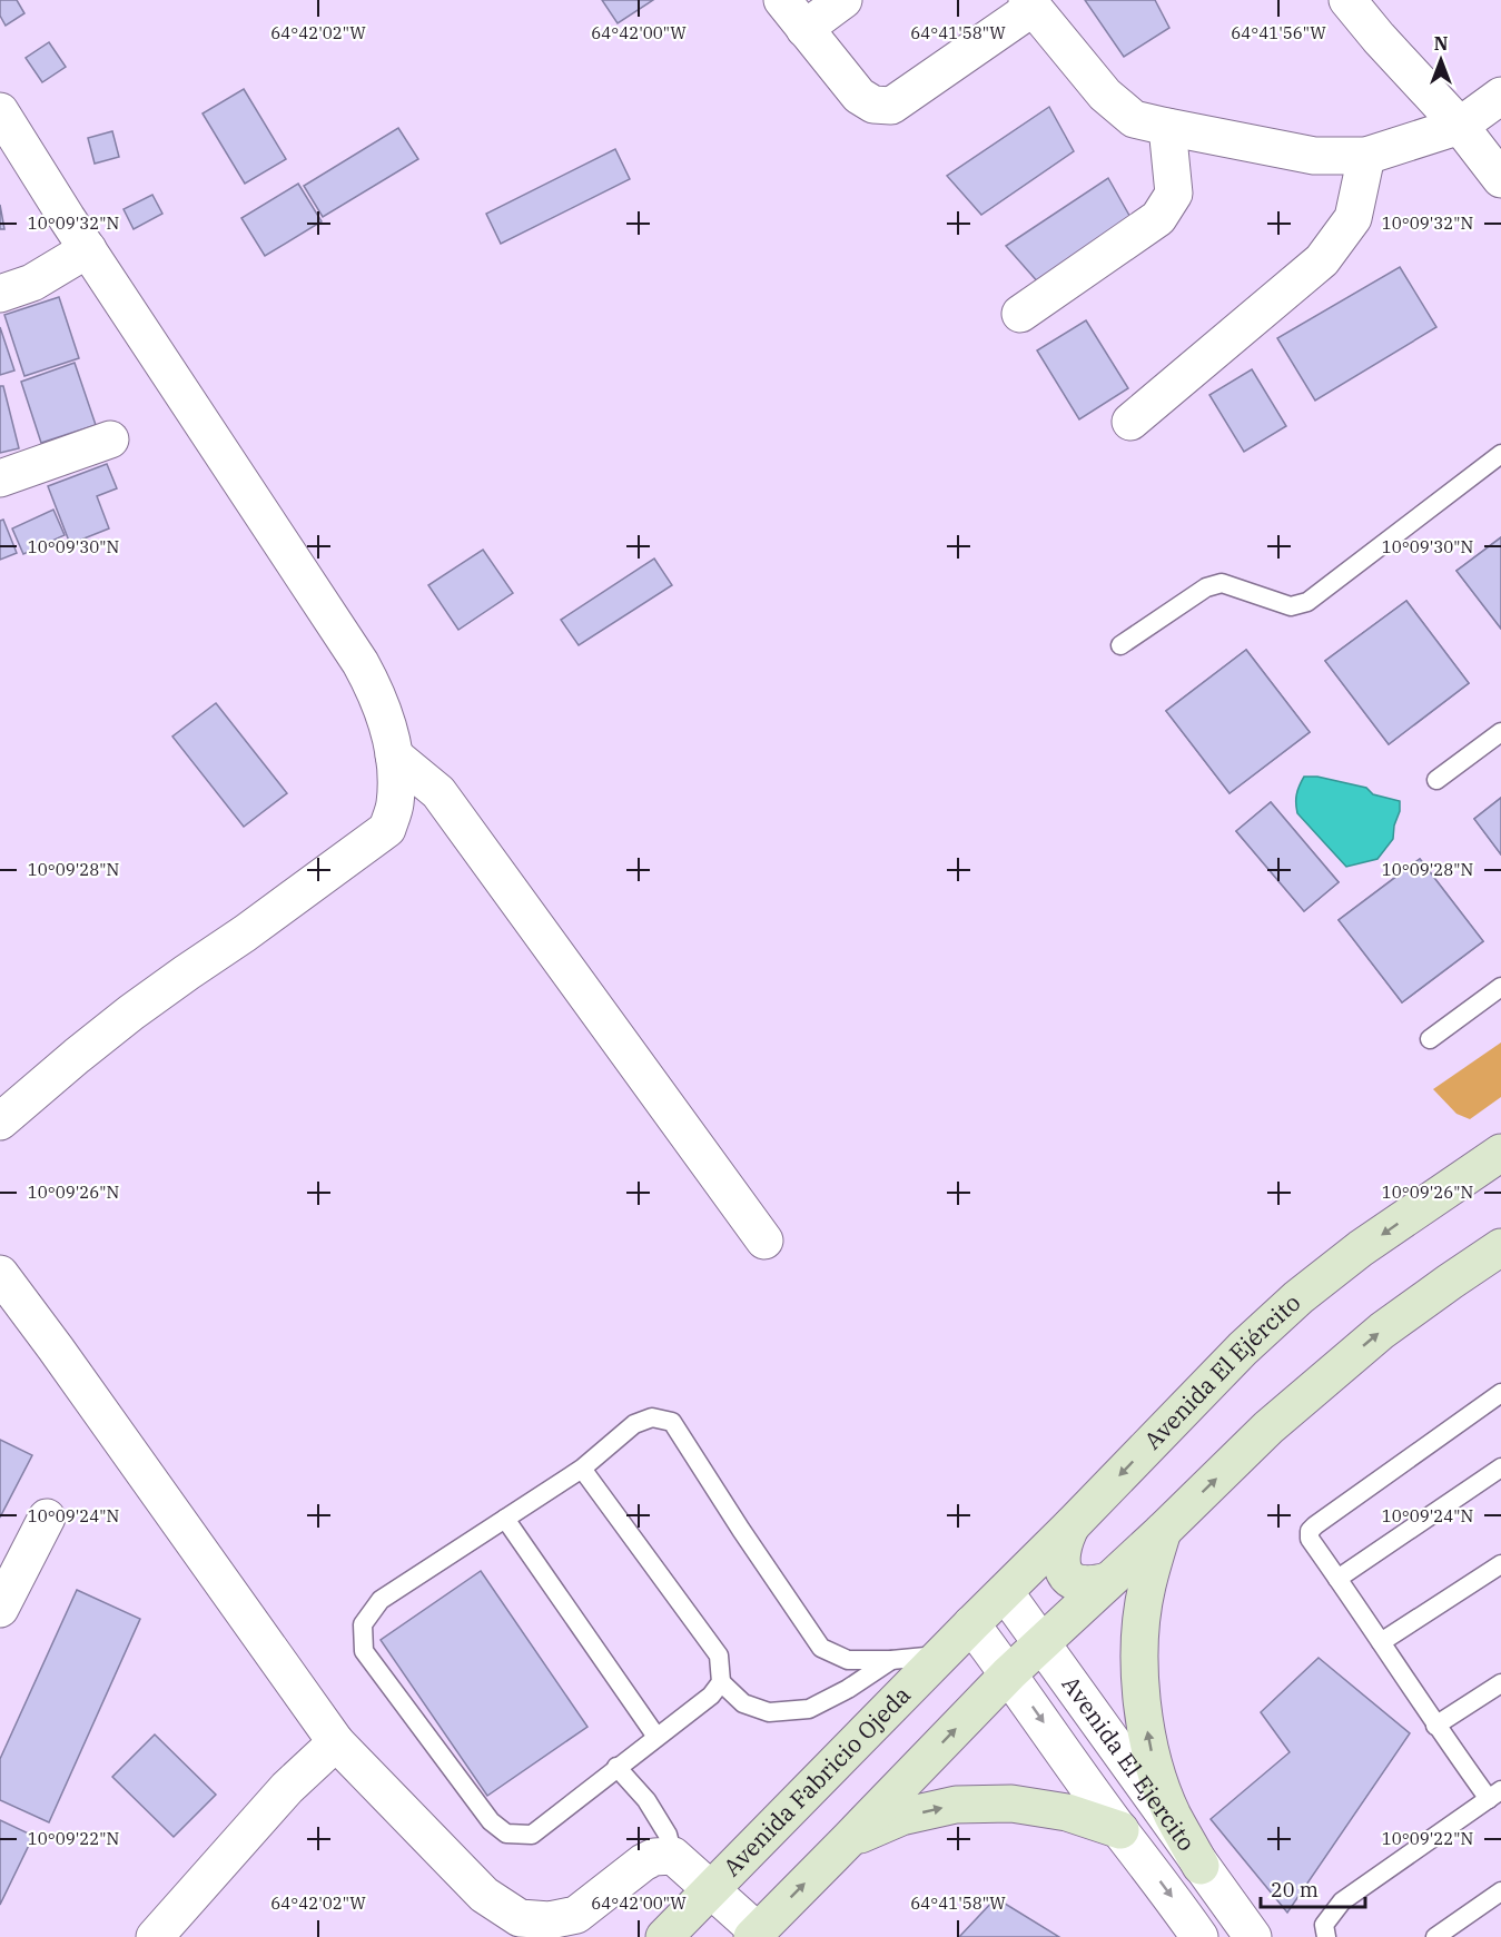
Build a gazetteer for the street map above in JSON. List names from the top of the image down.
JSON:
{
  "streets": {
    "street": ["Avenida El Ejército", "Avenida El Ejercito", "Avenida Fabricio Ojeda"]
  },
  "crossings": [
    ["Avenida El Ejército", "Avenida El Ejercito"],
    ["Avenida El Ejército", "Avenida Fabricio Ojeda"],
    ["Avenida El Ejercito", "Avenida Fabricio Ojeda"]
  ],
  "scale_bar": "20 m",
  "north": "top",
  "coordinates": [
    "64°42'02\"W",
    "64°42'00\"W",
    "64°41'58\"W",
    "64°41'56\"W",
    "10°09'32\"N",
    "10°09'30\"N",
    "10°09'28\"N",
    "10°09'26\"N",
    "10°09'24\"N",
    "10°09'22\"N"
  ]
}
